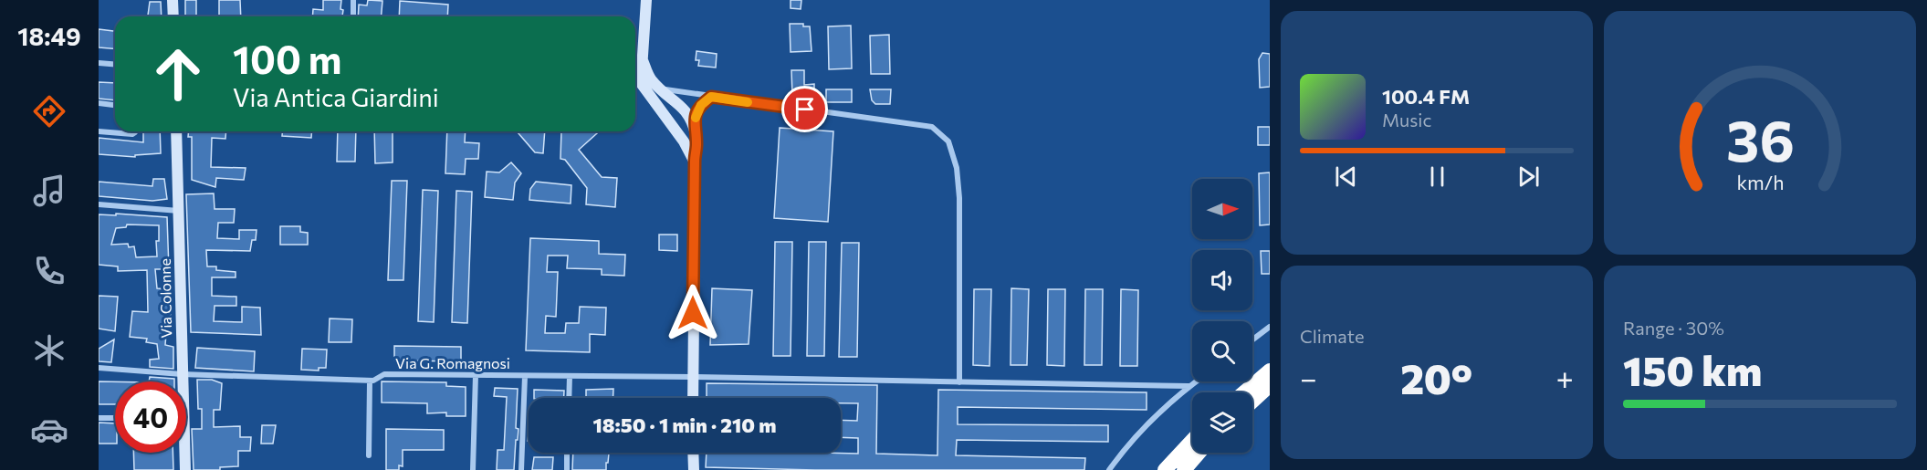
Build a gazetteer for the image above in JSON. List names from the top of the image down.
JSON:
{
  "streets": {
    "street": ["Via Colonne", "Via G. Romagnosi"]
  },
  "crossings": [
    ["Via Colonne", "Via G. Romagnosi"]
  ],
  "north": "right",
  "page": {
    "tabs": "18:49",
    "turn": ["100 m", "Via Antica Giardini"],
    "song": ["100.4 FM", "Music"],
    "tile": [
      "Climate",
      ["Range · 30%", "150 km"]
    ],
    "heat": ["−", "20°", "+"],
    "limit": "40",
    "trip": "18:50 · 1 min · 210 m",
    "gauge": ["36", "km/h"]
  }
}
